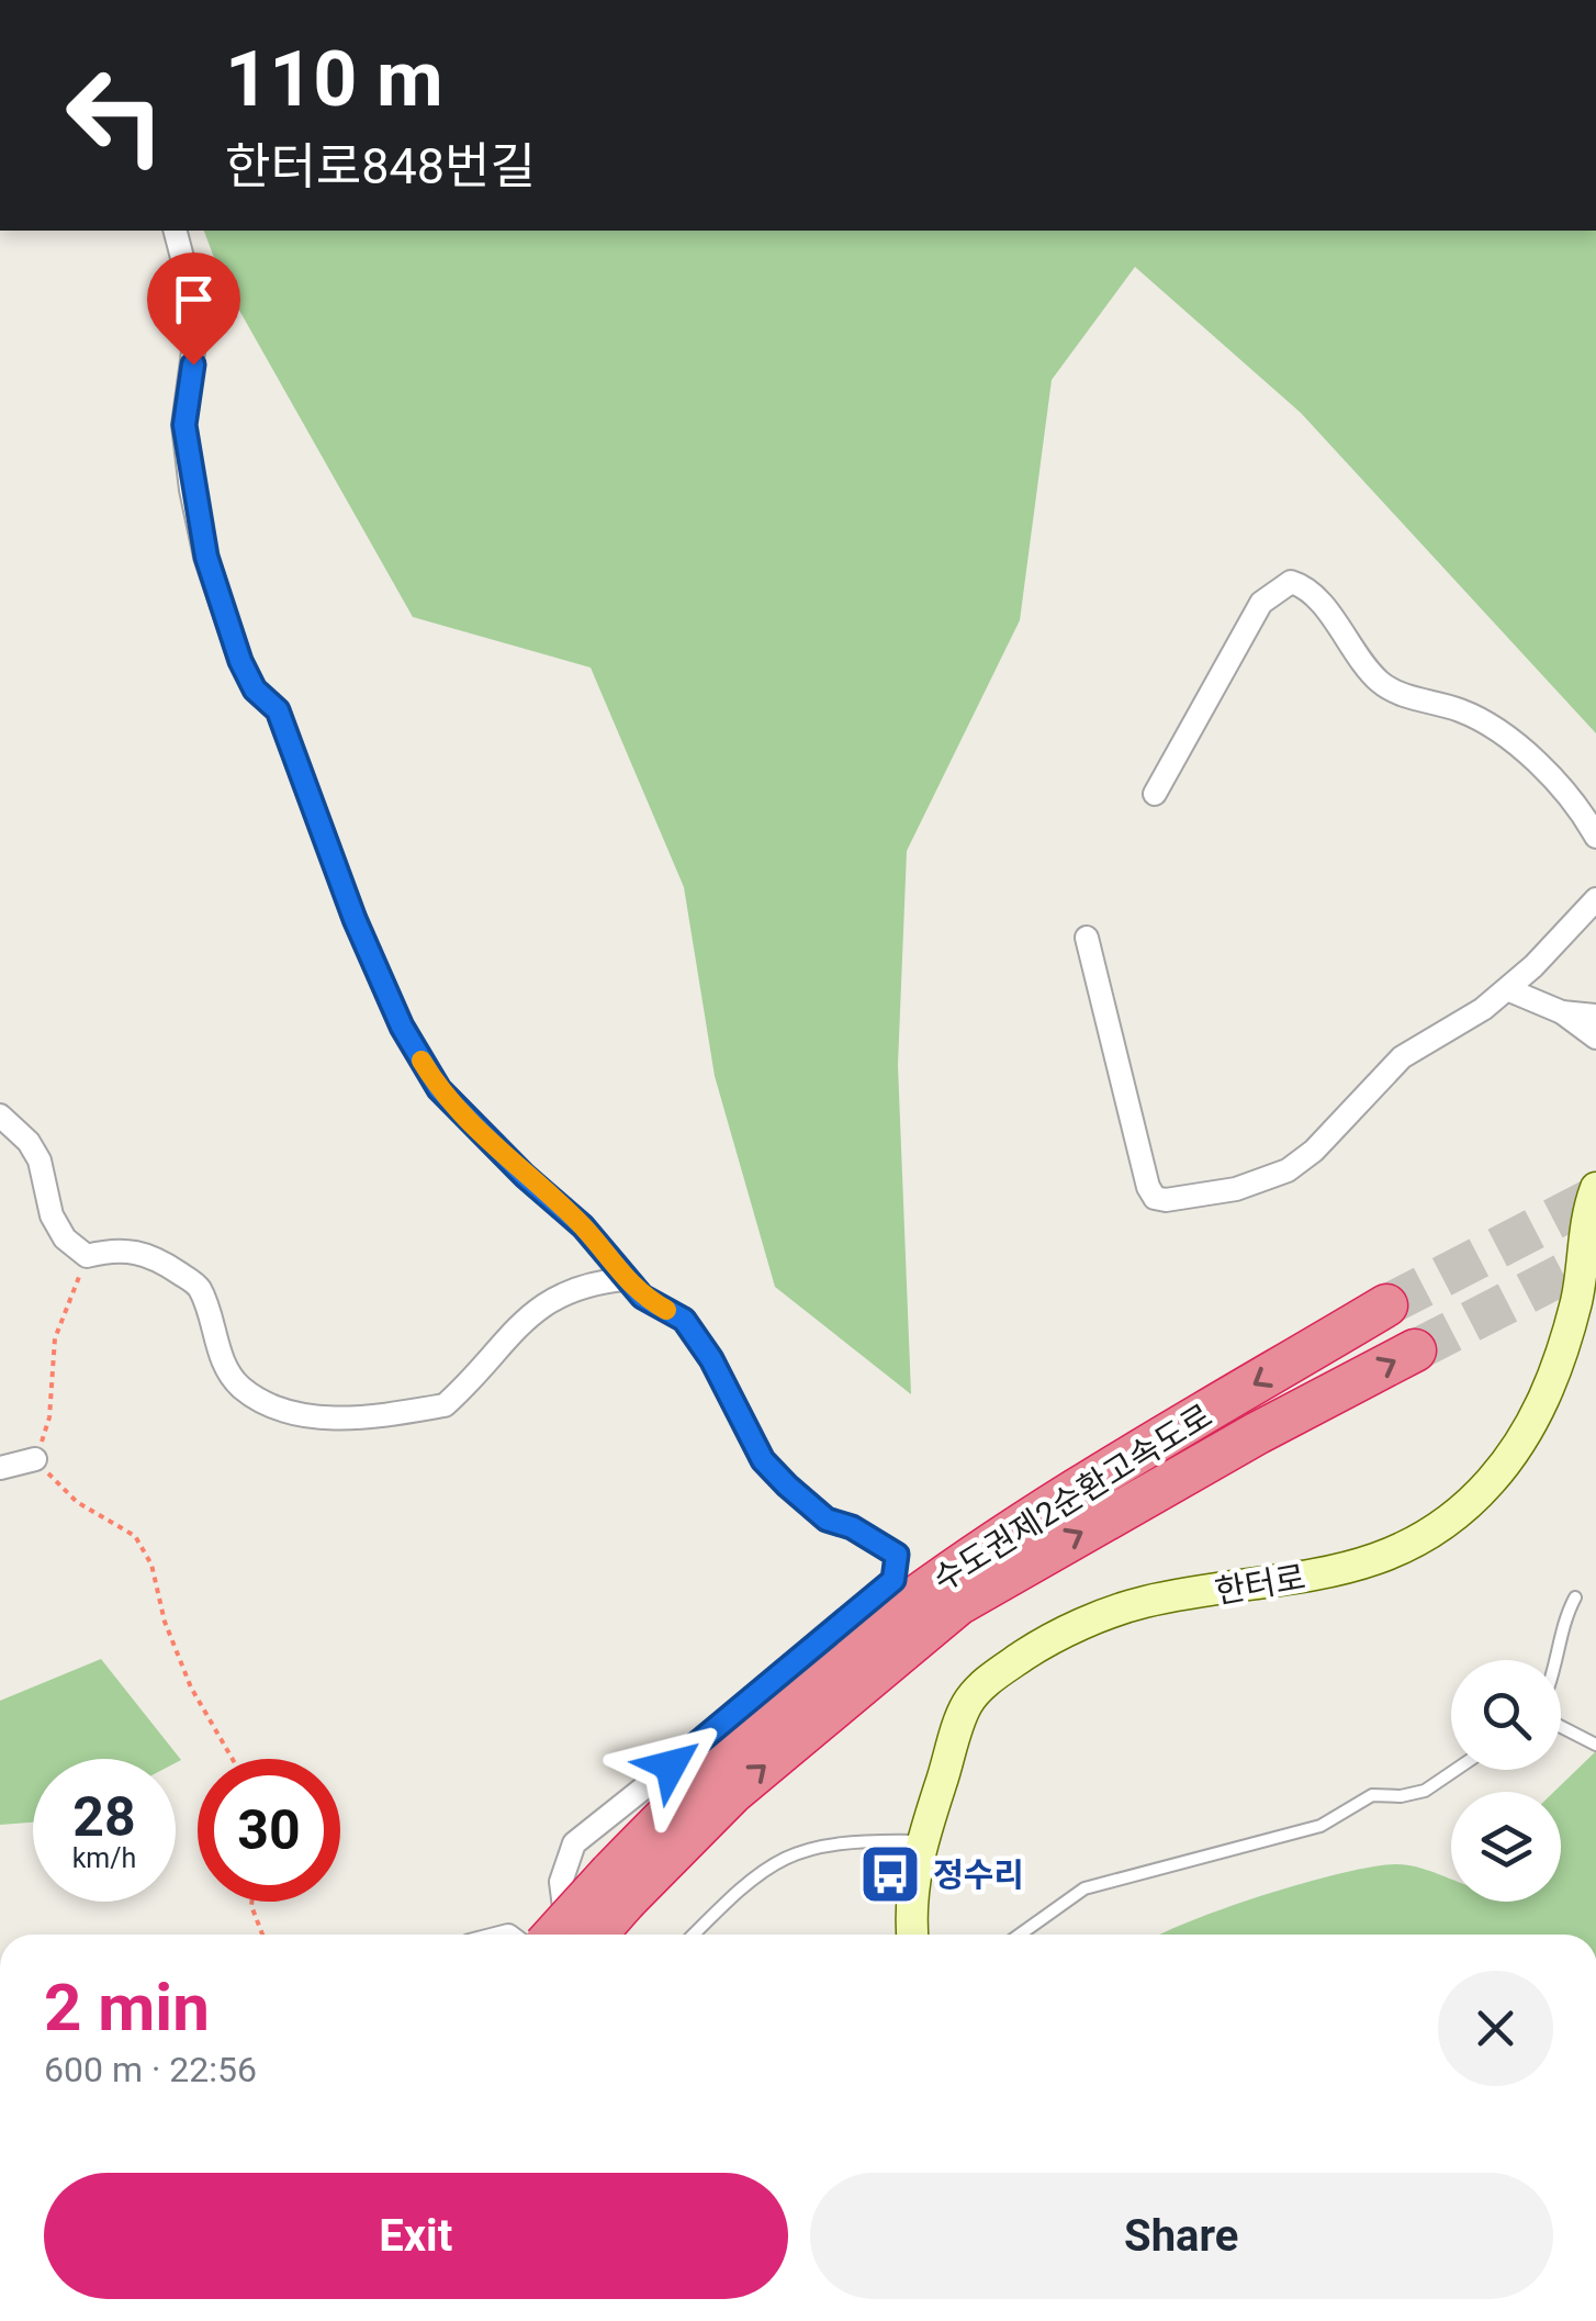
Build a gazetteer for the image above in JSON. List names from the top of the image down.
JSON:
{
  "streets": {
    "highway": ["수도권제2순환고속도로"],
    "main road": ["한터로"]
  },
  "places": {
    "bus stop": ["정수리"]
  },
  "page": {
    "turn": ["110 m", "한터로848번길"],
    "speed": "28 km/h",
    "limit": "30",
    "heading": ["2 min", "600 m · 22:56"],
    "buttons": ["Exit", "Share"]
  }
}
